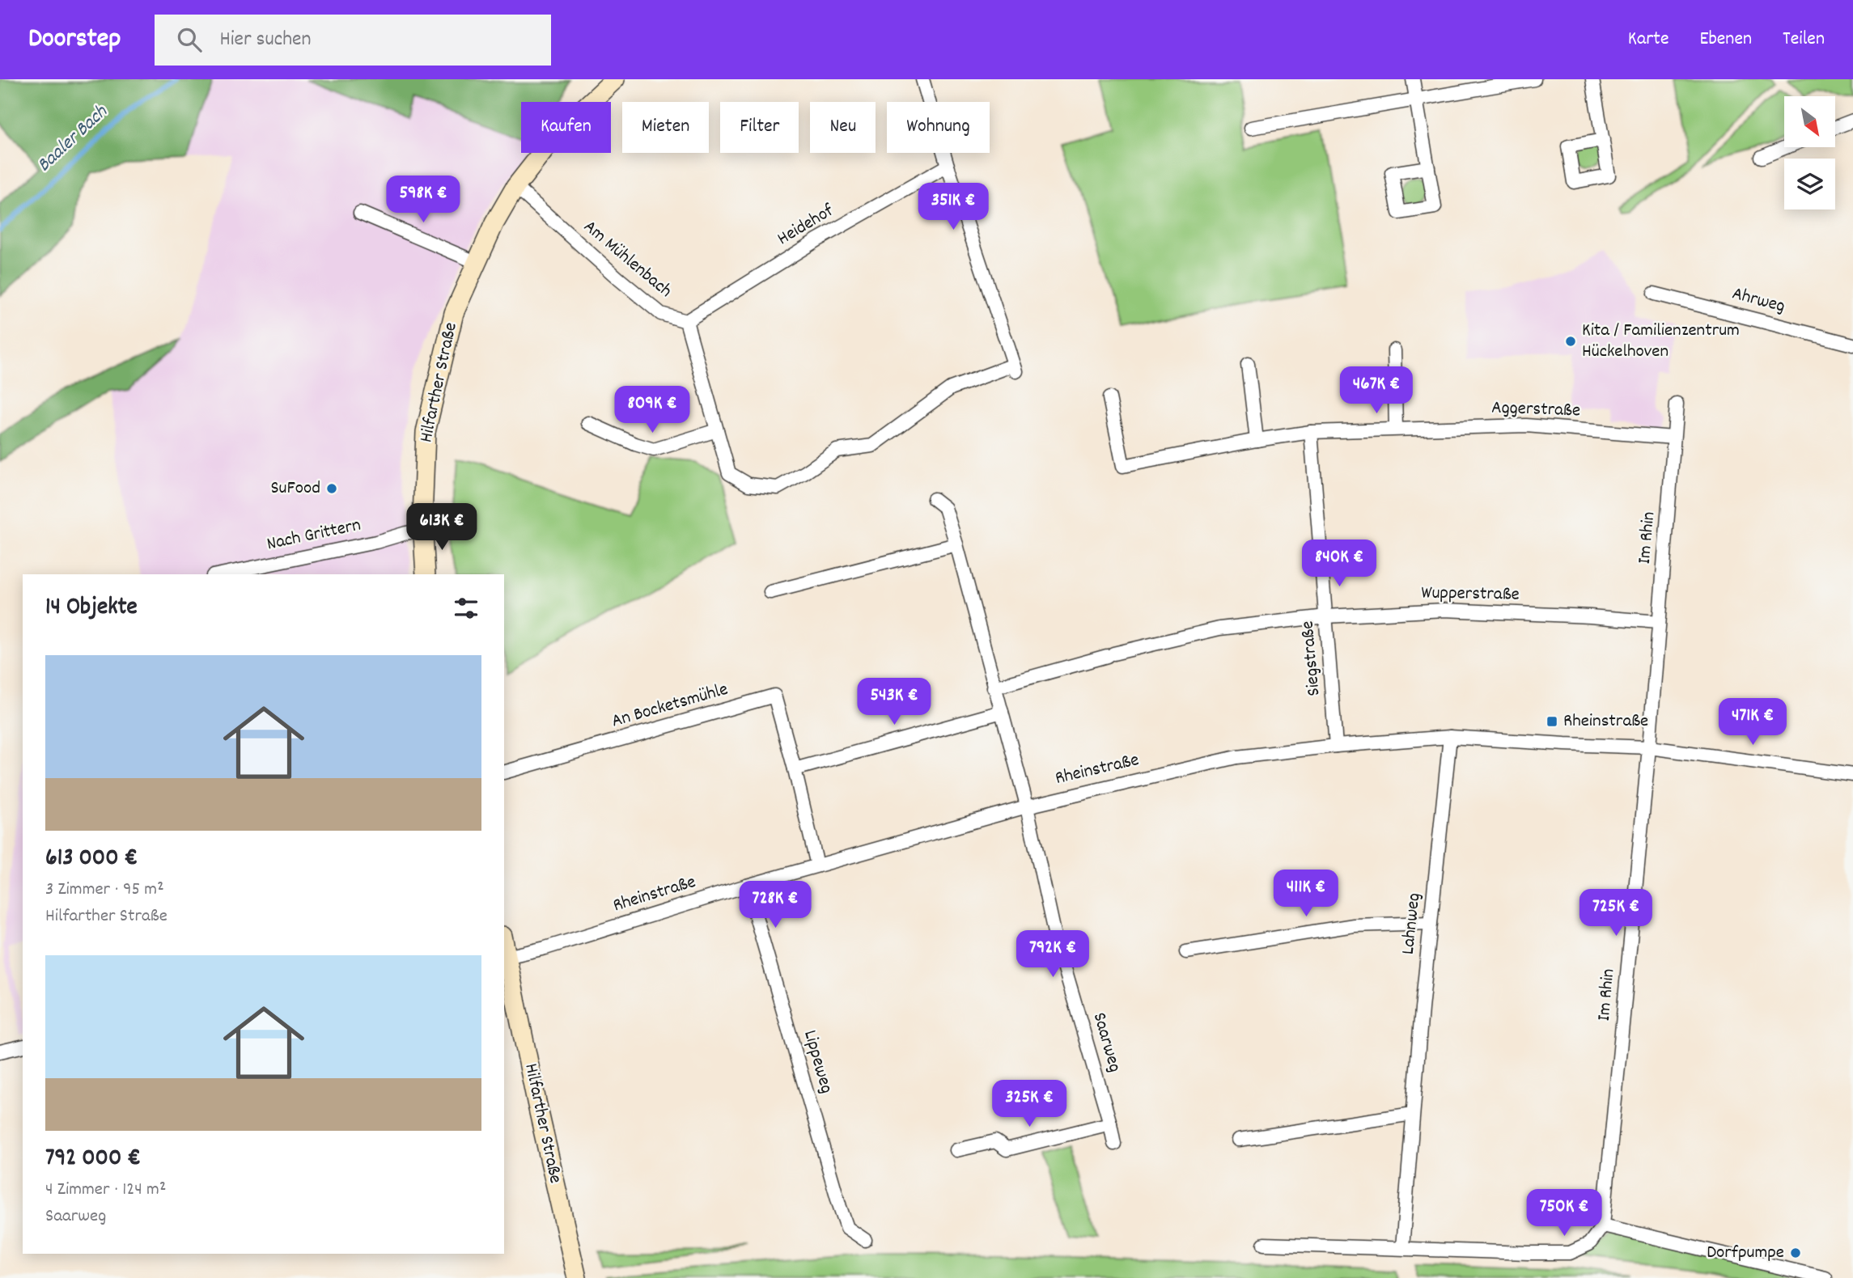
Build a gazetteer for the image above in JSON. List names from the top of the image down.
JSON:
{
  "streets": {
    "main road": ["Hilfarther Straße"],
    "street": [
      "Heidehof",
      "Am Mühlenbach",
      "Ahrweg",
      "Aggerstraße",
      "Nach Grittern",
      "Im Rhin",
      "Wupperstraße",
      "Siegstraße",
      "An Bocketsmühle",
      "Rheinstraße",
      "Lahnweg",
      "Saarweg",
      "Lippeweg"
    ]
  },
  "crossings": [
    ["Heidehof", "Am Mühlenbach"],
    ["Am Mühlenbach", "Hilfarther Straße"],
    ["Hilfarther Straße", "Nach Grittern"],
    ["Hilfarther Straße", "Rheinstraße"],
    ["Aggerstraße", "Im Rhin"],
    ["Aggerstraße", "Siegstraße"],
    ["Im Rhin", "Wupperstraße"],
    ["Im Rhin", "Rheinstraße"],
    ["Wupperstraße", "Siegstraße"],
    ["Siegstraße", "Rheinstraße"],
    ["An Bocketsmühle", "Rheinstraße"],
    ["Rheinstraße", "Lahnweg"],
    ["Rheinstraße", "Saarweg"],
    ["Rheinstraße", "Lippeweg"]
  ],
  "water": ["Baaler Bach"],
  "places": {
    "other": ["Kita / Familienzentrum Hückelhoven", "SuFood", "Dorfpumpe"],
    "transit": ["Rheinstraße"]
  },
  "north": "bottom right",
  "page": {
    "header": "Doorstep",
    "search": "Hier suchen",
    "nav": ["Karte", "Ebenen", "Teilen"],
    "chip": [
      "Kaufen",
      "Mieten",
      "Filter",
      "Neu",
      "Wohnung"
    ],
    "price": [
      "598K €",
      "351K €",
      "467K €",
      "809K €",
      "613K €",
      "840K €",
      "543K €",
      "471K €",
      "411K €",
      "728K €",
      "725K €",
      "792K €",
      "325K €",
      "750K €"
    ],
    "heading": "14 Objekte",
    "list": [
      {
        "name": "613 000 €",
        "note": "3 Zimmer · 95 m² · Hilfarther Straße"
      },
      {
        "name": "792 000 €",
        "note": "4 Zimmer · 124 m² · Saarweg"
      }
    ]
  }
}
